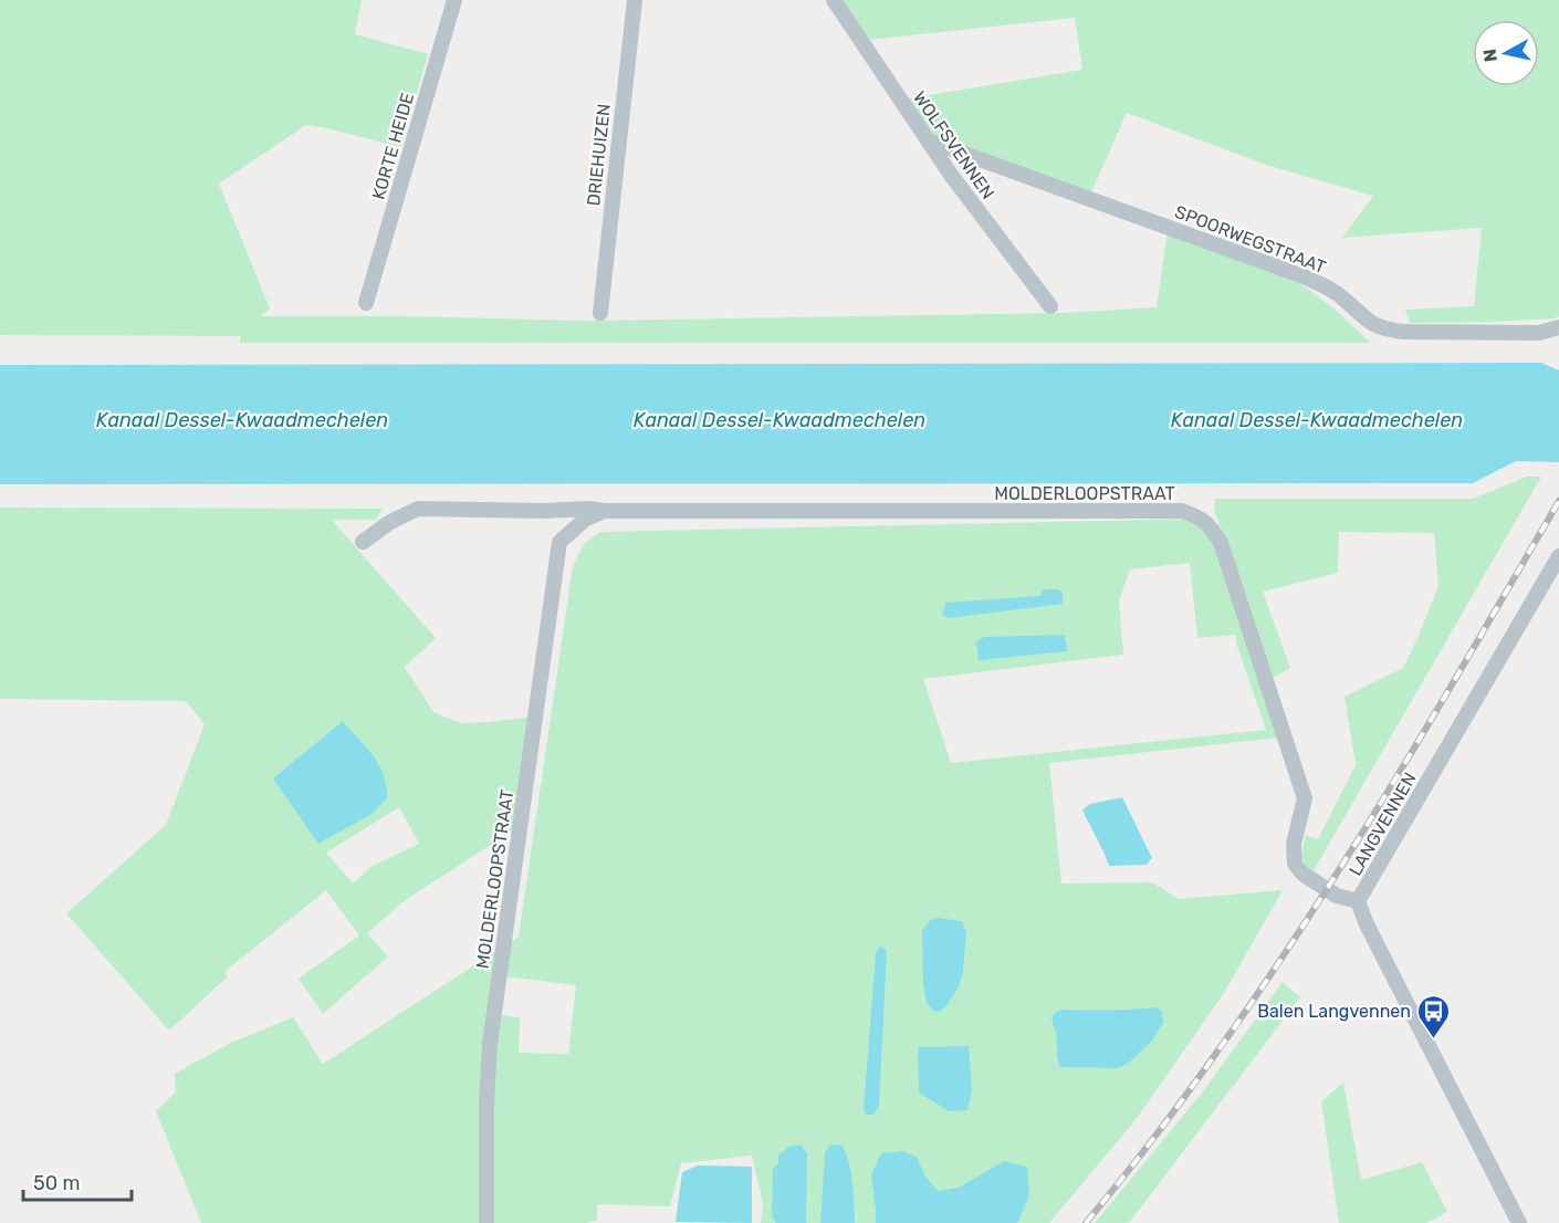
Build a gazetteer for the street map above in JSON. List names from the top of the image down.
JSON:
{
  "streets": {
    "street": [
      "WOLFSVENNEN",
      "KORTE HEIDE",
      "DRIEHUIZEN",
      "SPOORWEGSTRAAT",
      "MOLDERLOOPSTRAAT",
      "LANGVENNEN"
    ]
  },
  "crossings": [
    ["WOLFSVENNEN", "SPOORWEGSTRAAT"],
    ["MOLDERLOOPSTRAAT", "LANGVENNEN"]
  ],
  "water": ["Kanaal Dessel-Kwaadmechelen"],
  "places": {
    "bus stop": ["Balen Langvennen"]
  },
  "scale_bar": "50 m",
  "north": "left"
}
